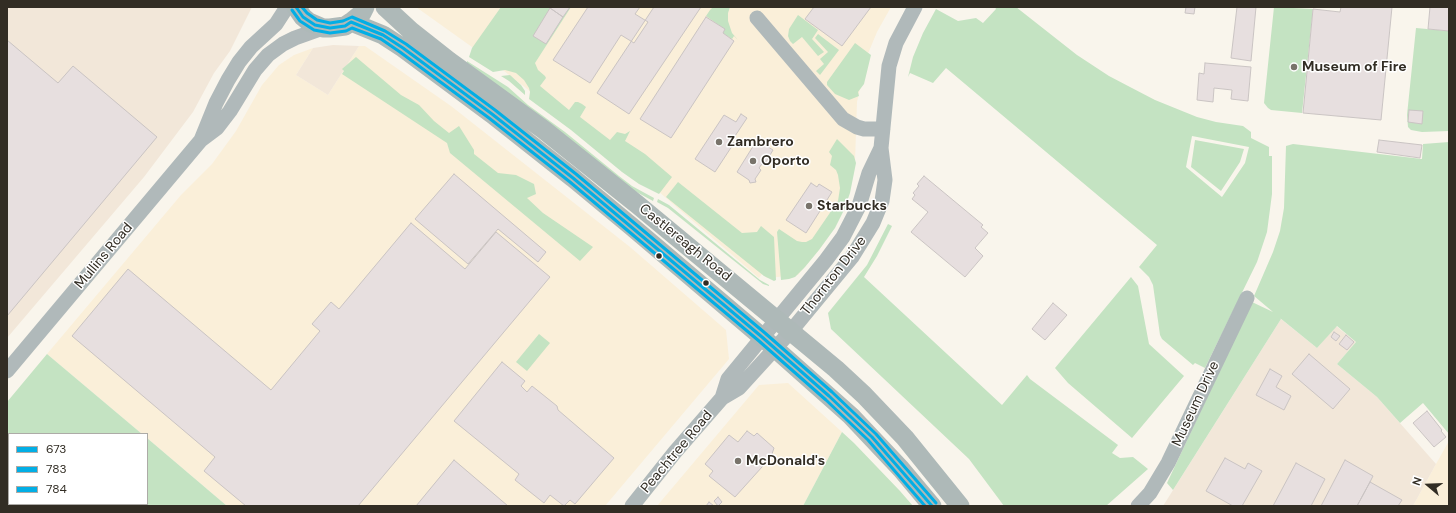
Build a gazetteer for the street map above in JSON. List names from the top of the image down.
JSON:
{
  "streets": {
    "main road": ["Castlereagh Road"],
    "street": [
      "Mullins Road",
      "Thornton Drive",
      "Museum Drive",
      "Peachtree Road"
    ]
  },
  "crossings": [
    ["Castlereagh Road", "Thornton Drive"],
    ["Castlereagh Road", "Peachtree Road"],
    ["Thornton Drive", "Peachtree Road"]
  ],
  "places": [
    "Museum of Fire",
    "Zambrero",
    "Oporto",
    "Starbucks",
    "McDonald's"
  ],
  "lines": ["transit line 673", "transit line 784", "transit line 783"],
  "legend": ["673", "783", "784"],
  "north": "left"
}
